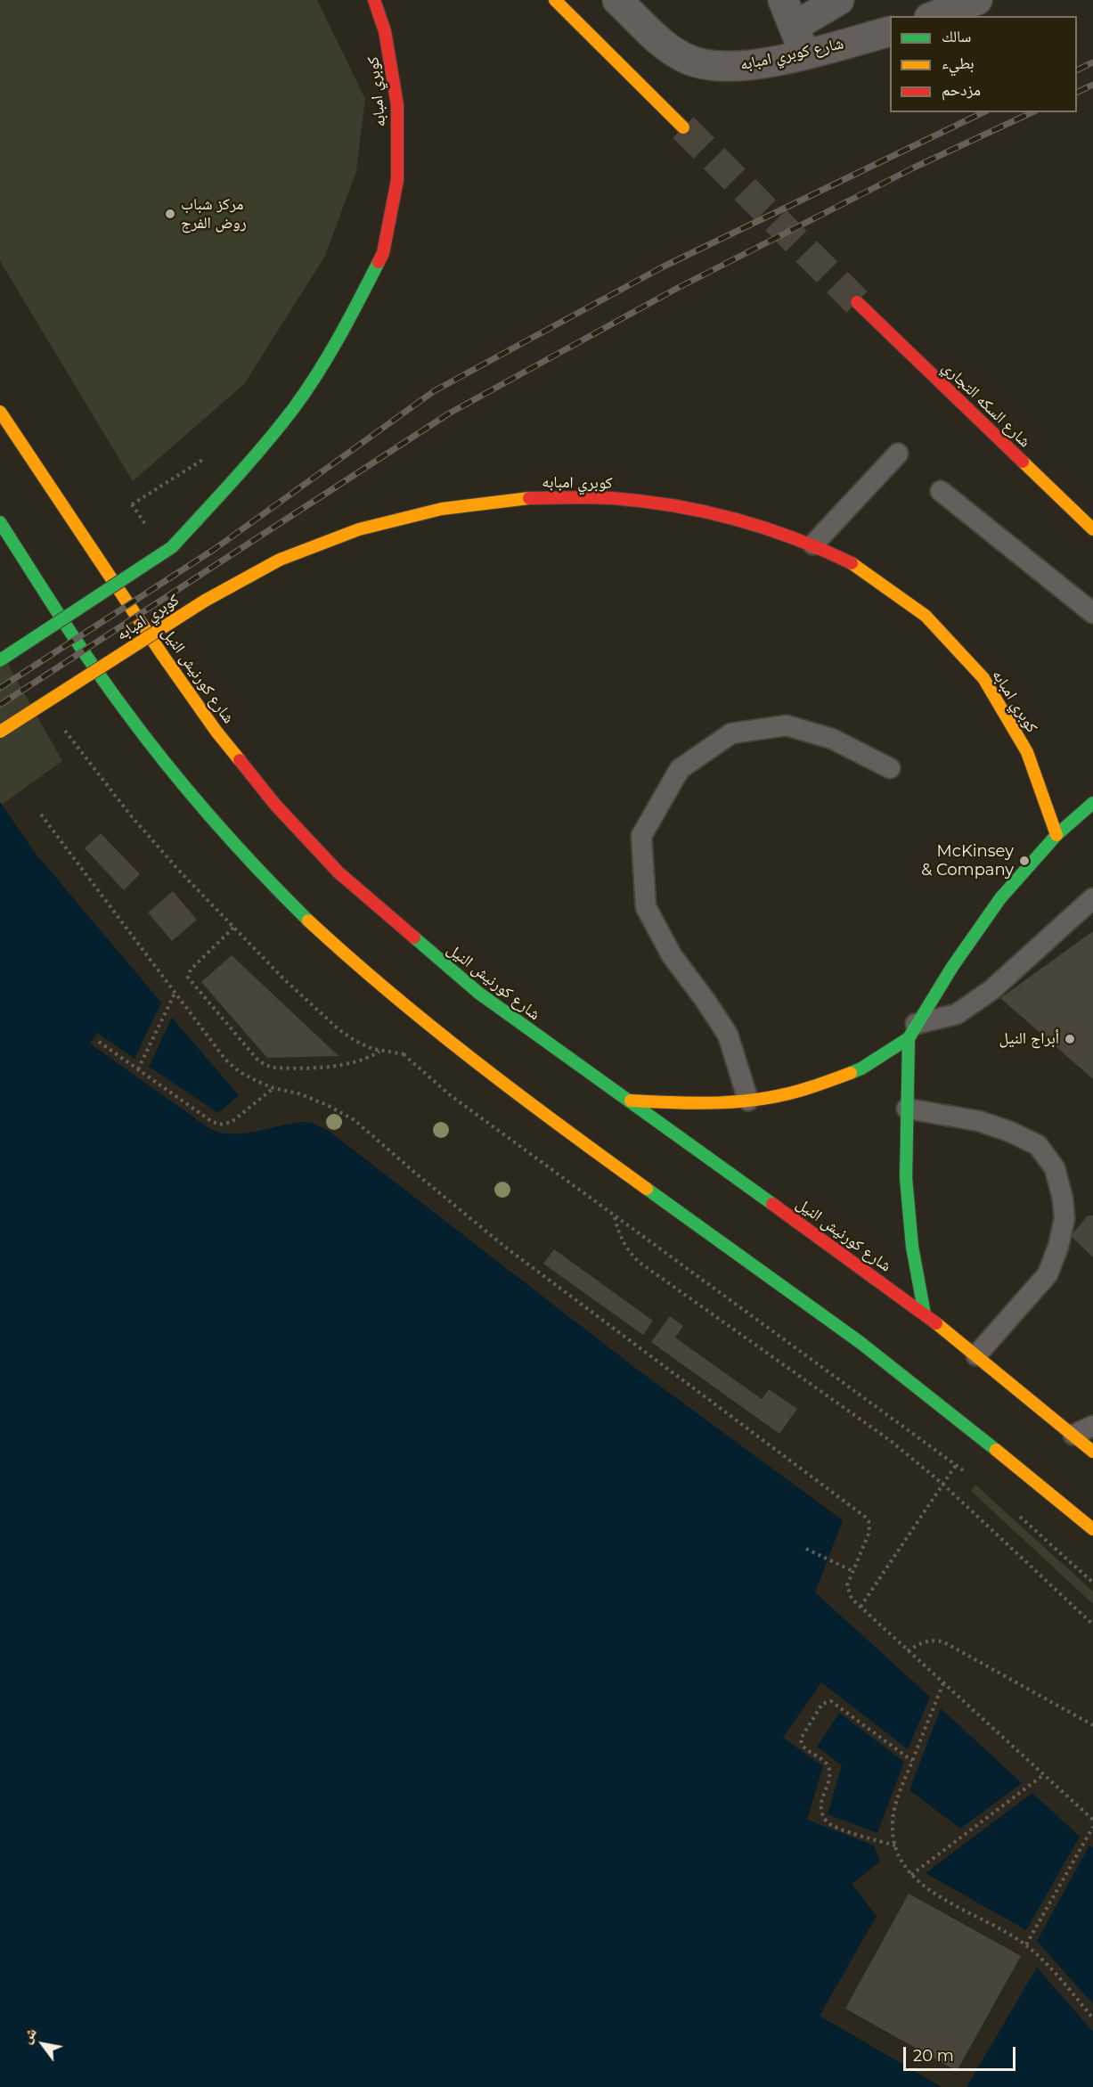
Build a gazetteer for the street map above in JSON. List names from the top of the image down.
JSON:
{
  "streets": {
    "main road": ["كوبري امبابه", "شارع السكه التجاري", "شارع كورنيش النيل"],
    "street": ["شارع كوبري امبابه"]
  },
  "places": ["مركز شباب روض الفرج", "McKinsey & Company", "أبراج النيل"],
  "legend": ["سالك", "بطيء", "مزدحم"],
  "scale_bar": "20 m",
  "north": "top left"
}
